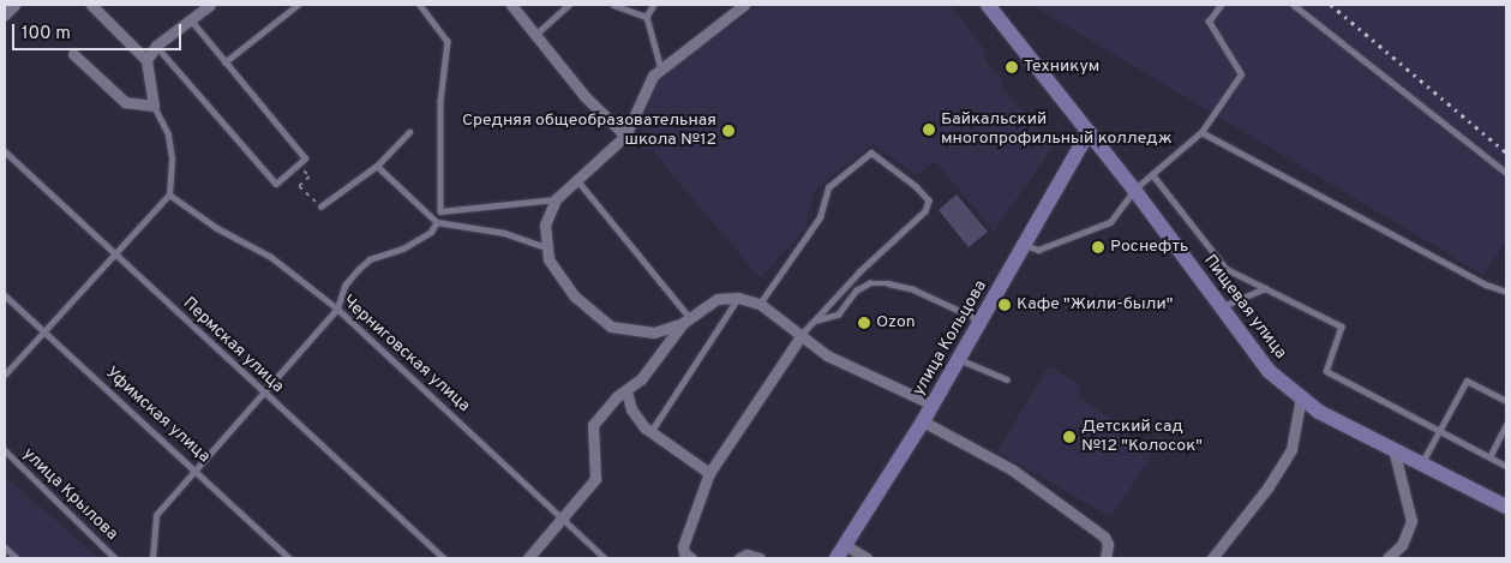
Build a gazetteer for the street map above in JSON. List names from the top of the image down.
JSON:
{
  "streets": {
    "main road": ["Пищевая улица", "улица Кольцова"],
    "lane": [
      "Пермская улица",
      "Черниговская улица",
      "Уфимская улица",
      "улица Крылова"
    ]
  },
  "crossings": [
    ["Пищевая улица", "улица Кольцова"]
  ],
  "places": [
    "Техникум",
    "Байкальский многопрофильный колледж",
    "Средняя общеобразовательная школа №12",
    "Роснефть",
    "Кафе \"Жили-были\"",
    "Ozon",
    "Детский сад №12 \"Колосок\""
  ],
  "scale_bar": "100 m"
}
